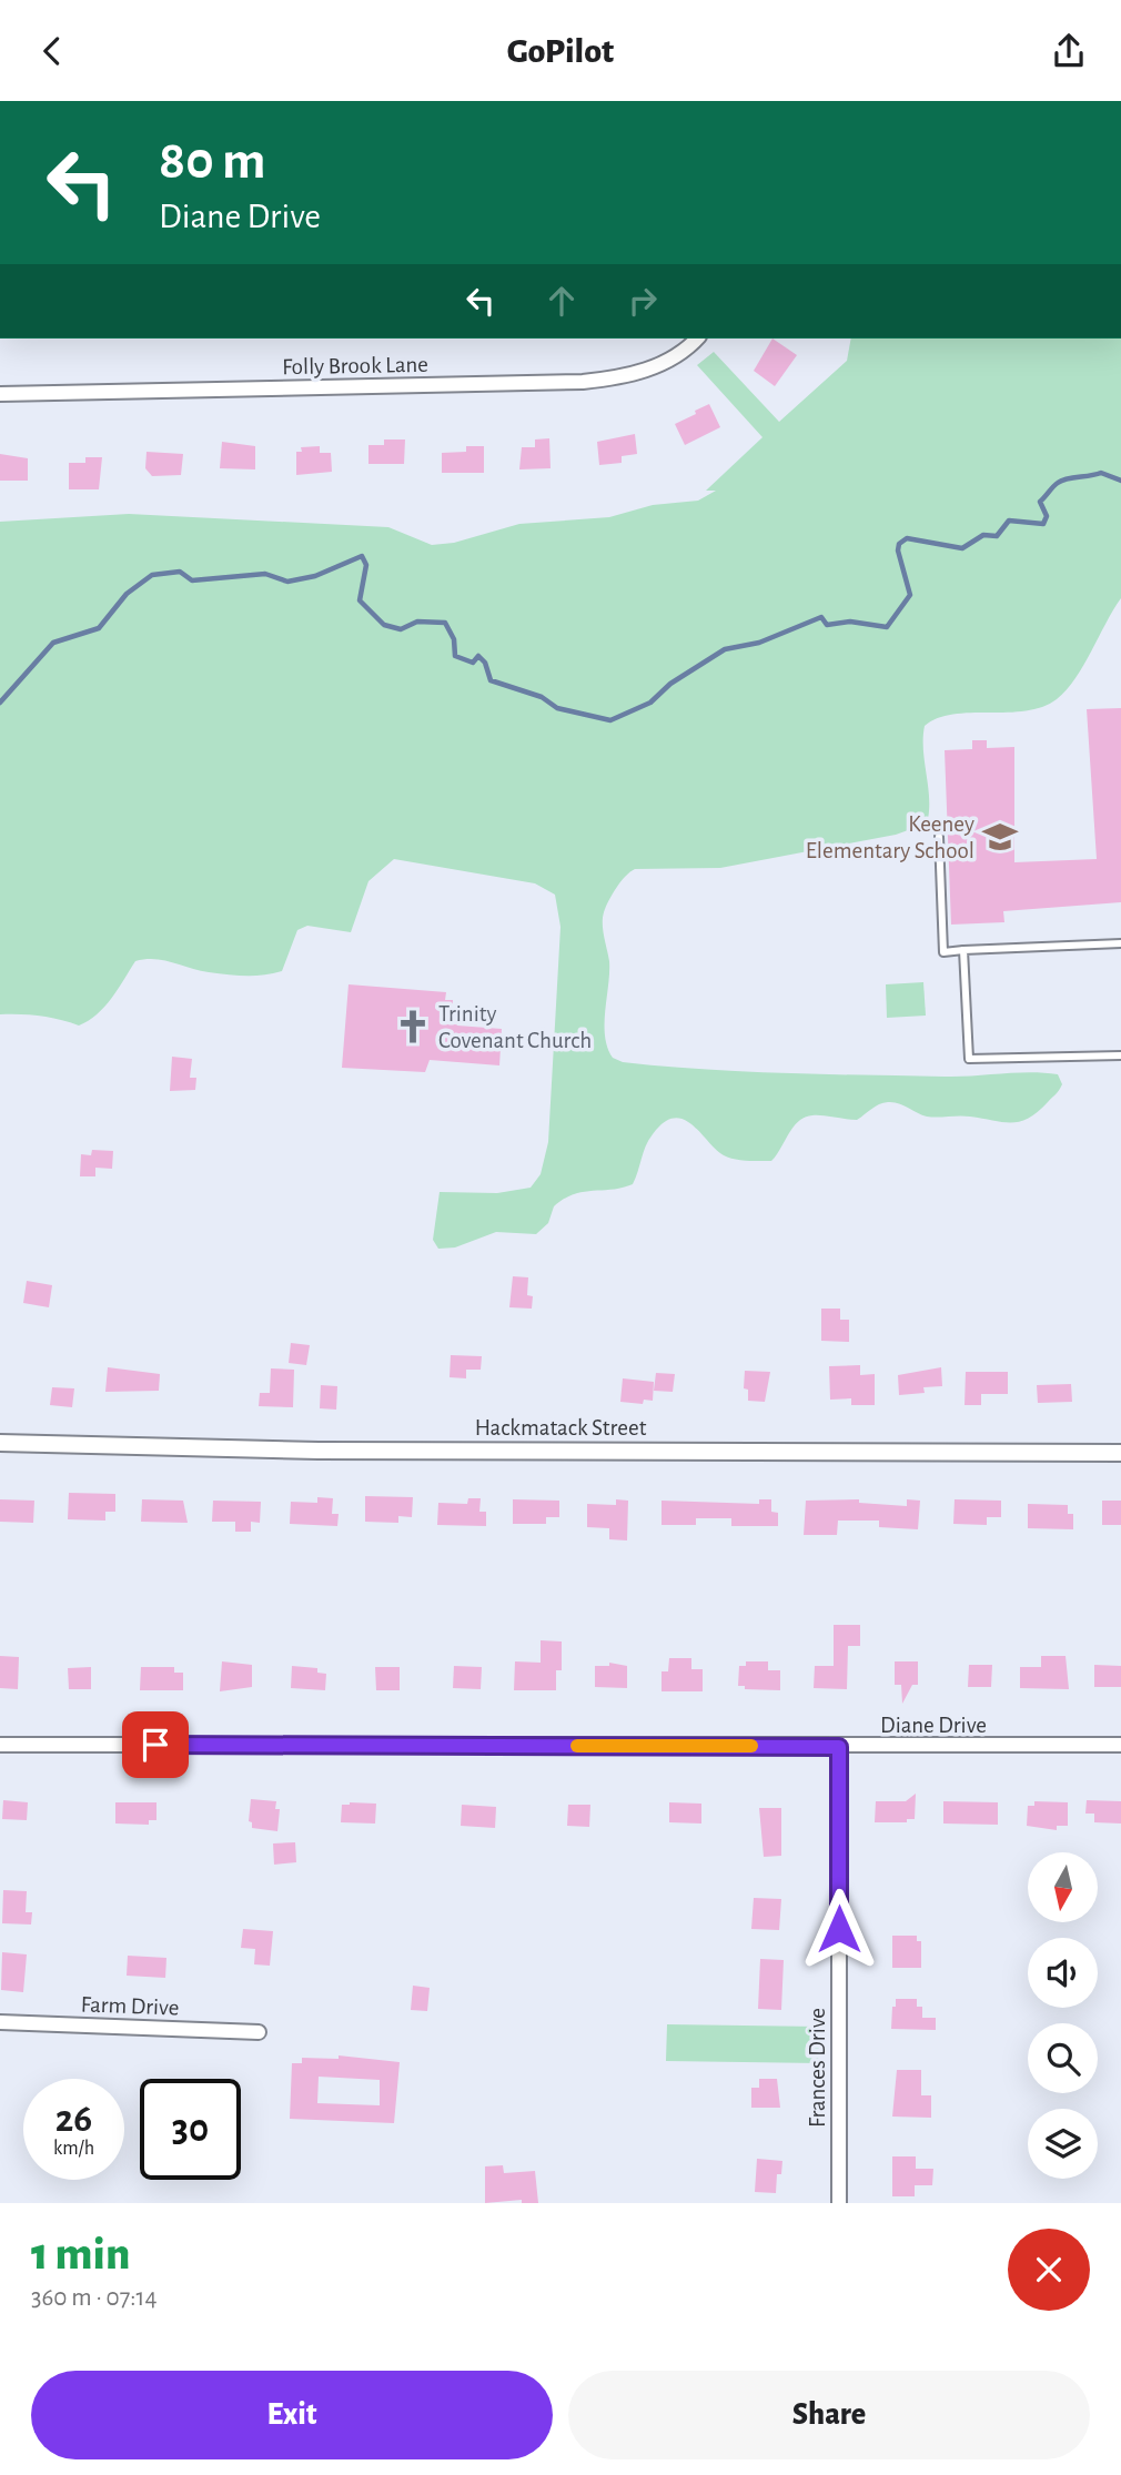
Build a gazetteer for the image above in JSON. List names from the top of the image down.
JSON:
{
  "streets": {
    "street": [
      "Folly Brook Lane",
      "Hackmatack Street",
      "Diane Drive",
      "Farm Drive",
      "Frances Drive"
    ]
  },
  "crossings": [
    ["Diane Drive", "Frances Drive"]
  ],
  "places": {
    "school or university": ["Keeney Elementary School"],
    "church": ["Trinity Covenant Church"]
  },
  "north": "bottom",
  "page": {
    "header": "GoPilot",
    "turn": ["80 m", "Diane Drive"],
    "speed": "26 km/h",
    "limit": "30",
    "heading": ["1 min", "360 m · 07:14"],
    "buttons": ["Exit", "Share"]
  }
}
